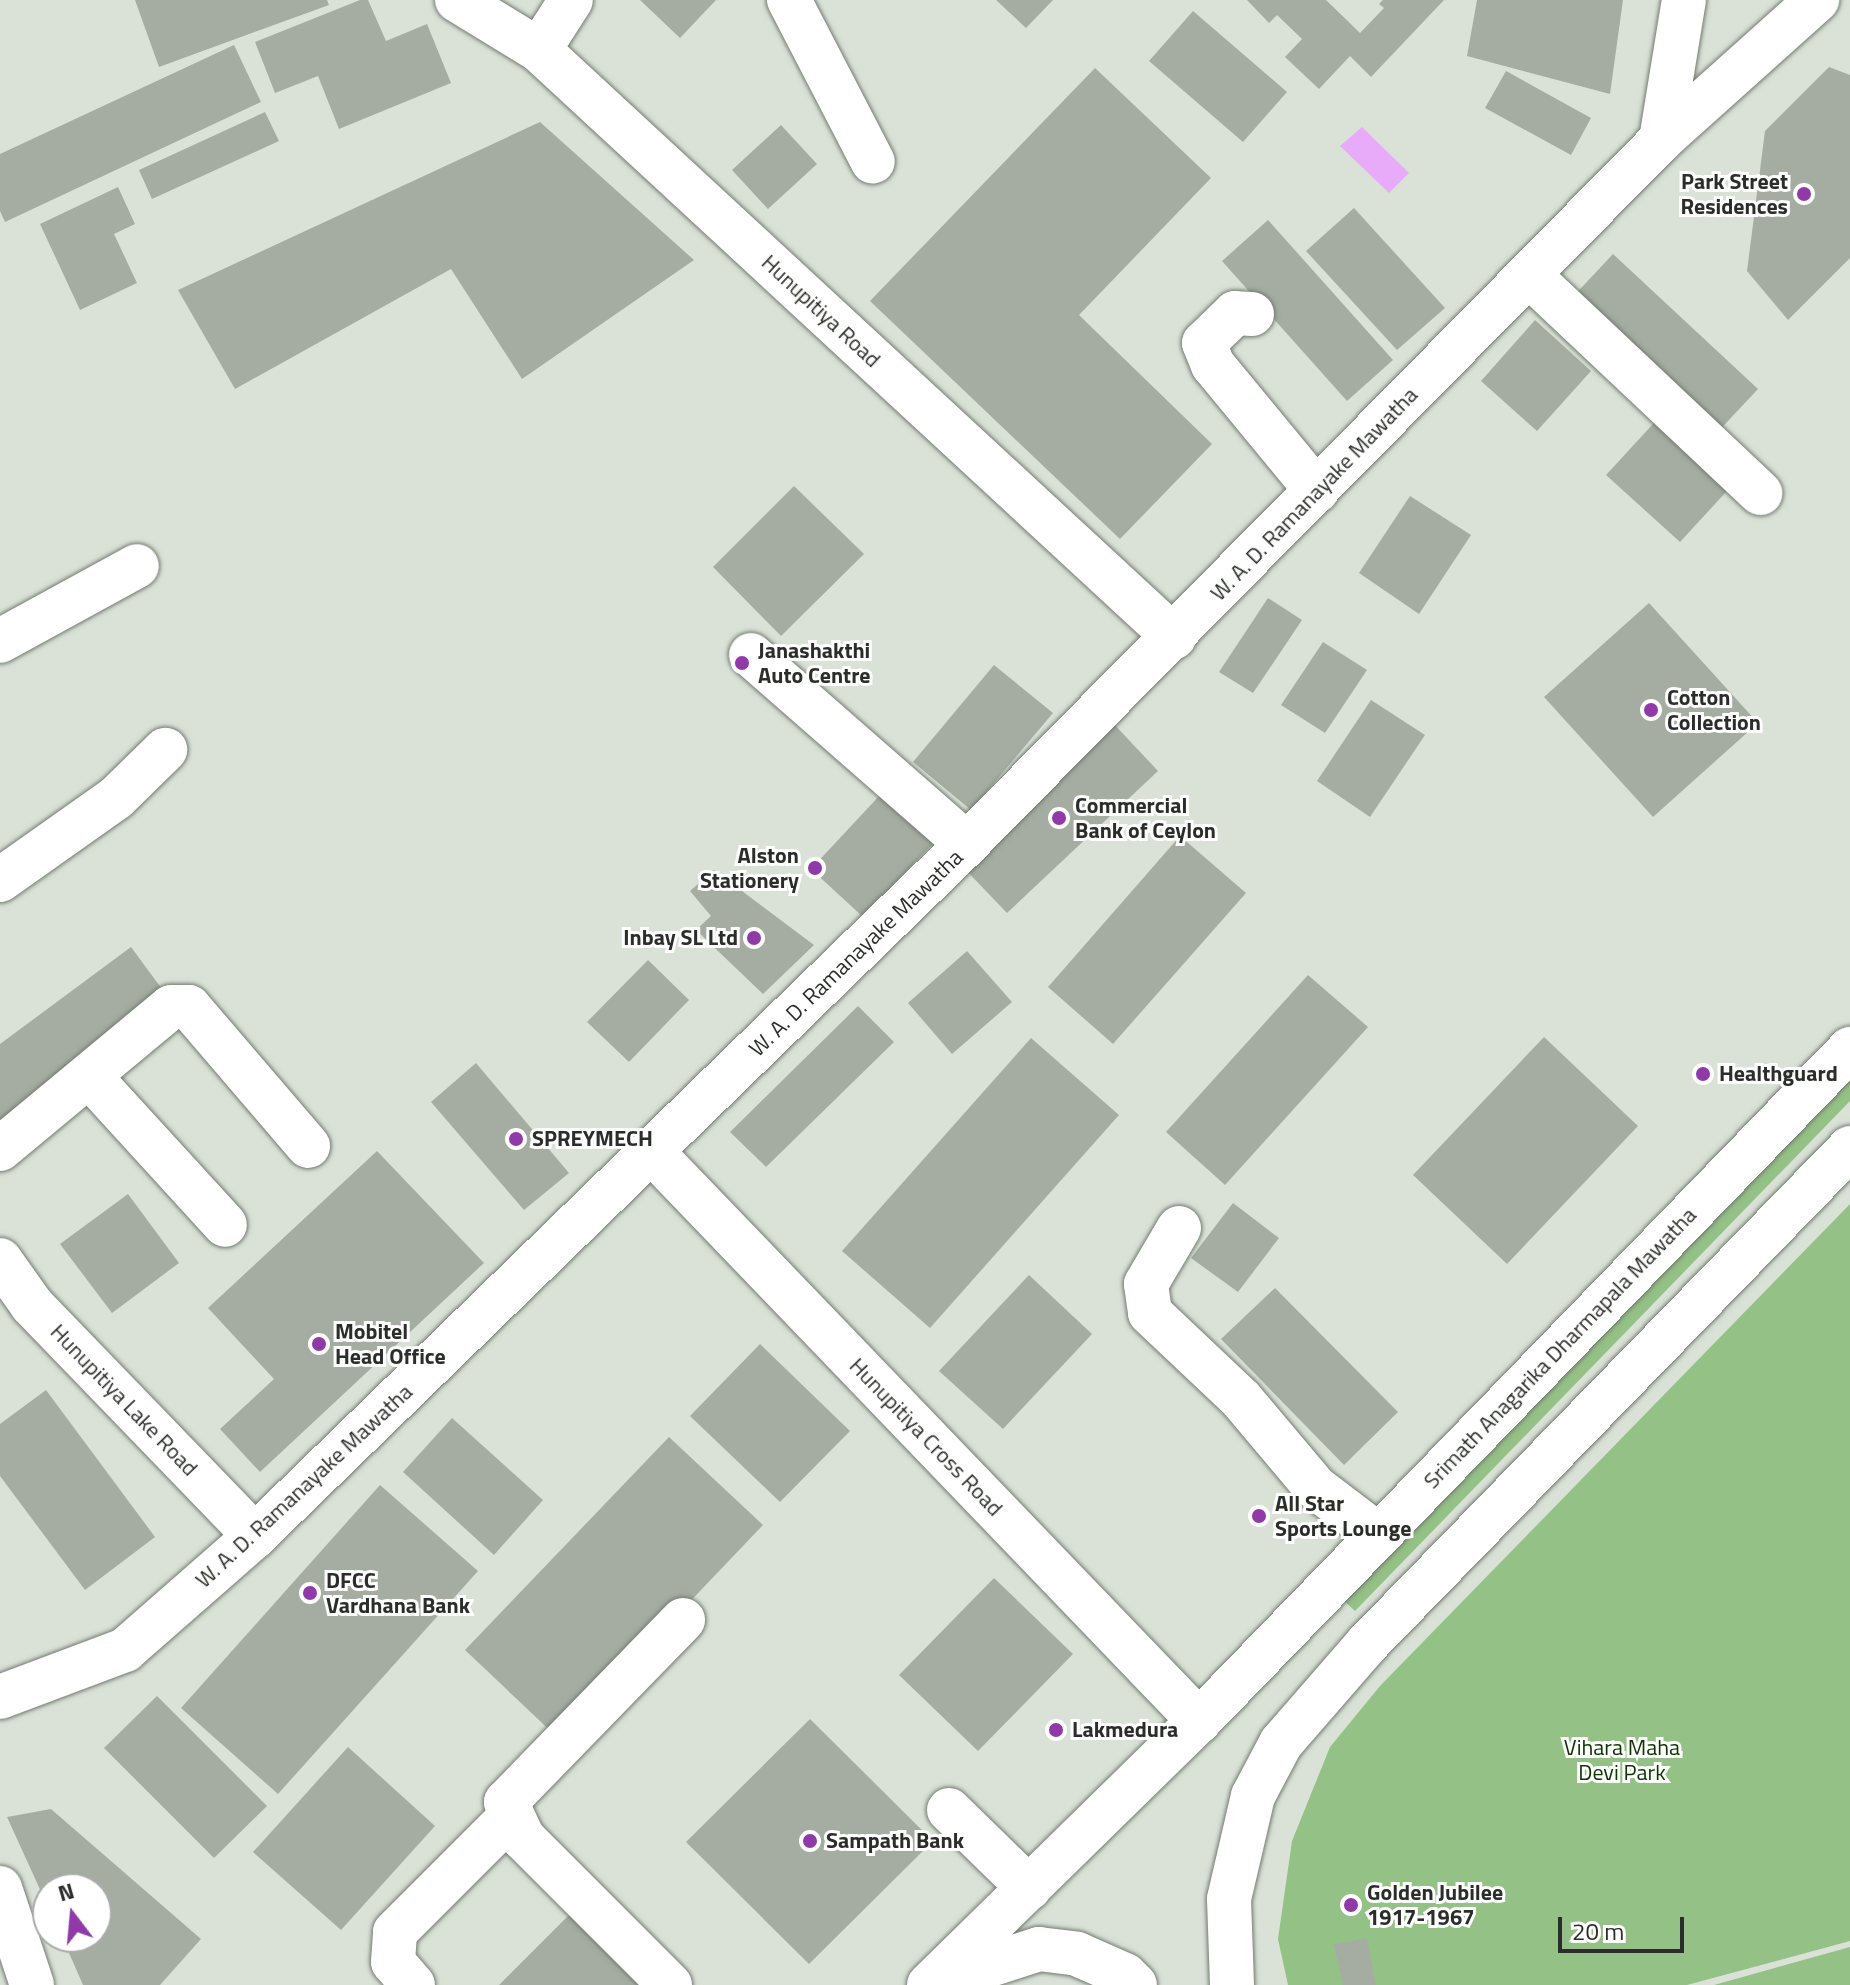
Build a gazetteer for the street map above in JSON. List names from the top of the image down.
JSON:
{
  "streets": {
    "street": [
      "Hunupitiya Road",
      "W. A. D. Ramanayake Mawatha",
      "Srimath Anagarika Dharmapala Mawatha",
      "Hunupitiya Lake Road",
      "Hunupitiya Cross Road"
    ]
  },
  "crossings": [
    ["Hunupitiya Road", "W. A. D. Ramanayake Mawatha"],
    ["W. A. D. Ramanayake Mawatha", "Hunupitiya Lake Road"],
    ["W. A. D. Ramanayake Mawatha", "Hunupitiya Cross Road"],
    ["Srimath Anagarika Dharmapala Mawatha", "Hunupitiya Cross Road"]
  ],
  "parks": ["Vihara Maha Devi Park"],
  "places": [
    "Park Street Residences",
    "Janashakthi Auto Centre",
    "Cotton Collection",
    "Commercial Bank of Ceylon",
    "Alston Stationery",
    "Inbay SL Ltd",
    "Healthguard",
    "SPREYMECH",
    "Mobitel Head Office",
    "All Star Sports Lounge",
    "DFCC Vardhana Bank",
    "Lakmedura",
    "Sampath Bank",
    "Golden Jubilee 1917-1967"
  ],
  "scale_bar": "20 m",
  "north": "top"
}
